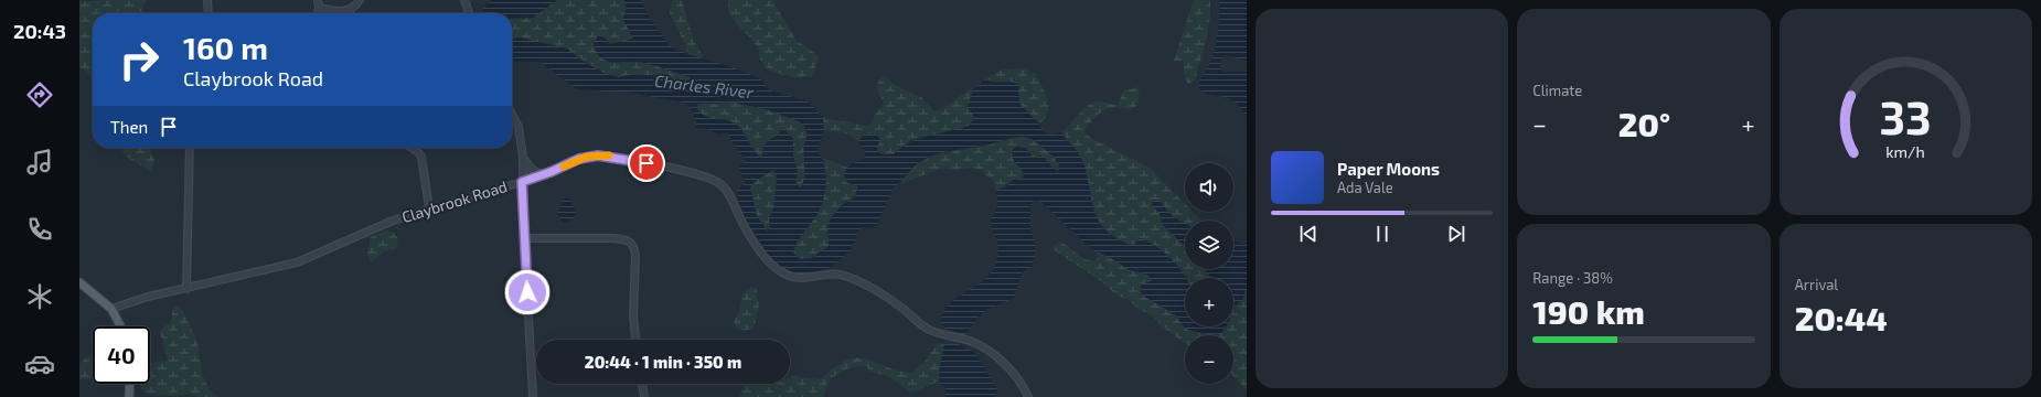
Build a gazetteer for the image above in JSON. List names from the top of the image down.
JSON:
{
  "streets": {
    "street": ["Claybrook Road"]
  },
  "water": ["Charles River"],
  "page": {
    "tabs": "20:43",
    "tile": [
      "Climate",
      ["Range · 38%", "190 km"],
      ["Arrival", "20:44"]
    ],
    "turn": ["160 m", "Claybrook Road"],
    "then": "Then",
    "heat": ["−", "20°", "+"],
    "song": ["Paper Moons", "Ada Vale"],
    "map_buttons": ["+", "−"],
    "limit": "40",
    "trip": "20:44 · 1 min · 350 m",
    "gauge": ["33", "km/h"]
  }
}
